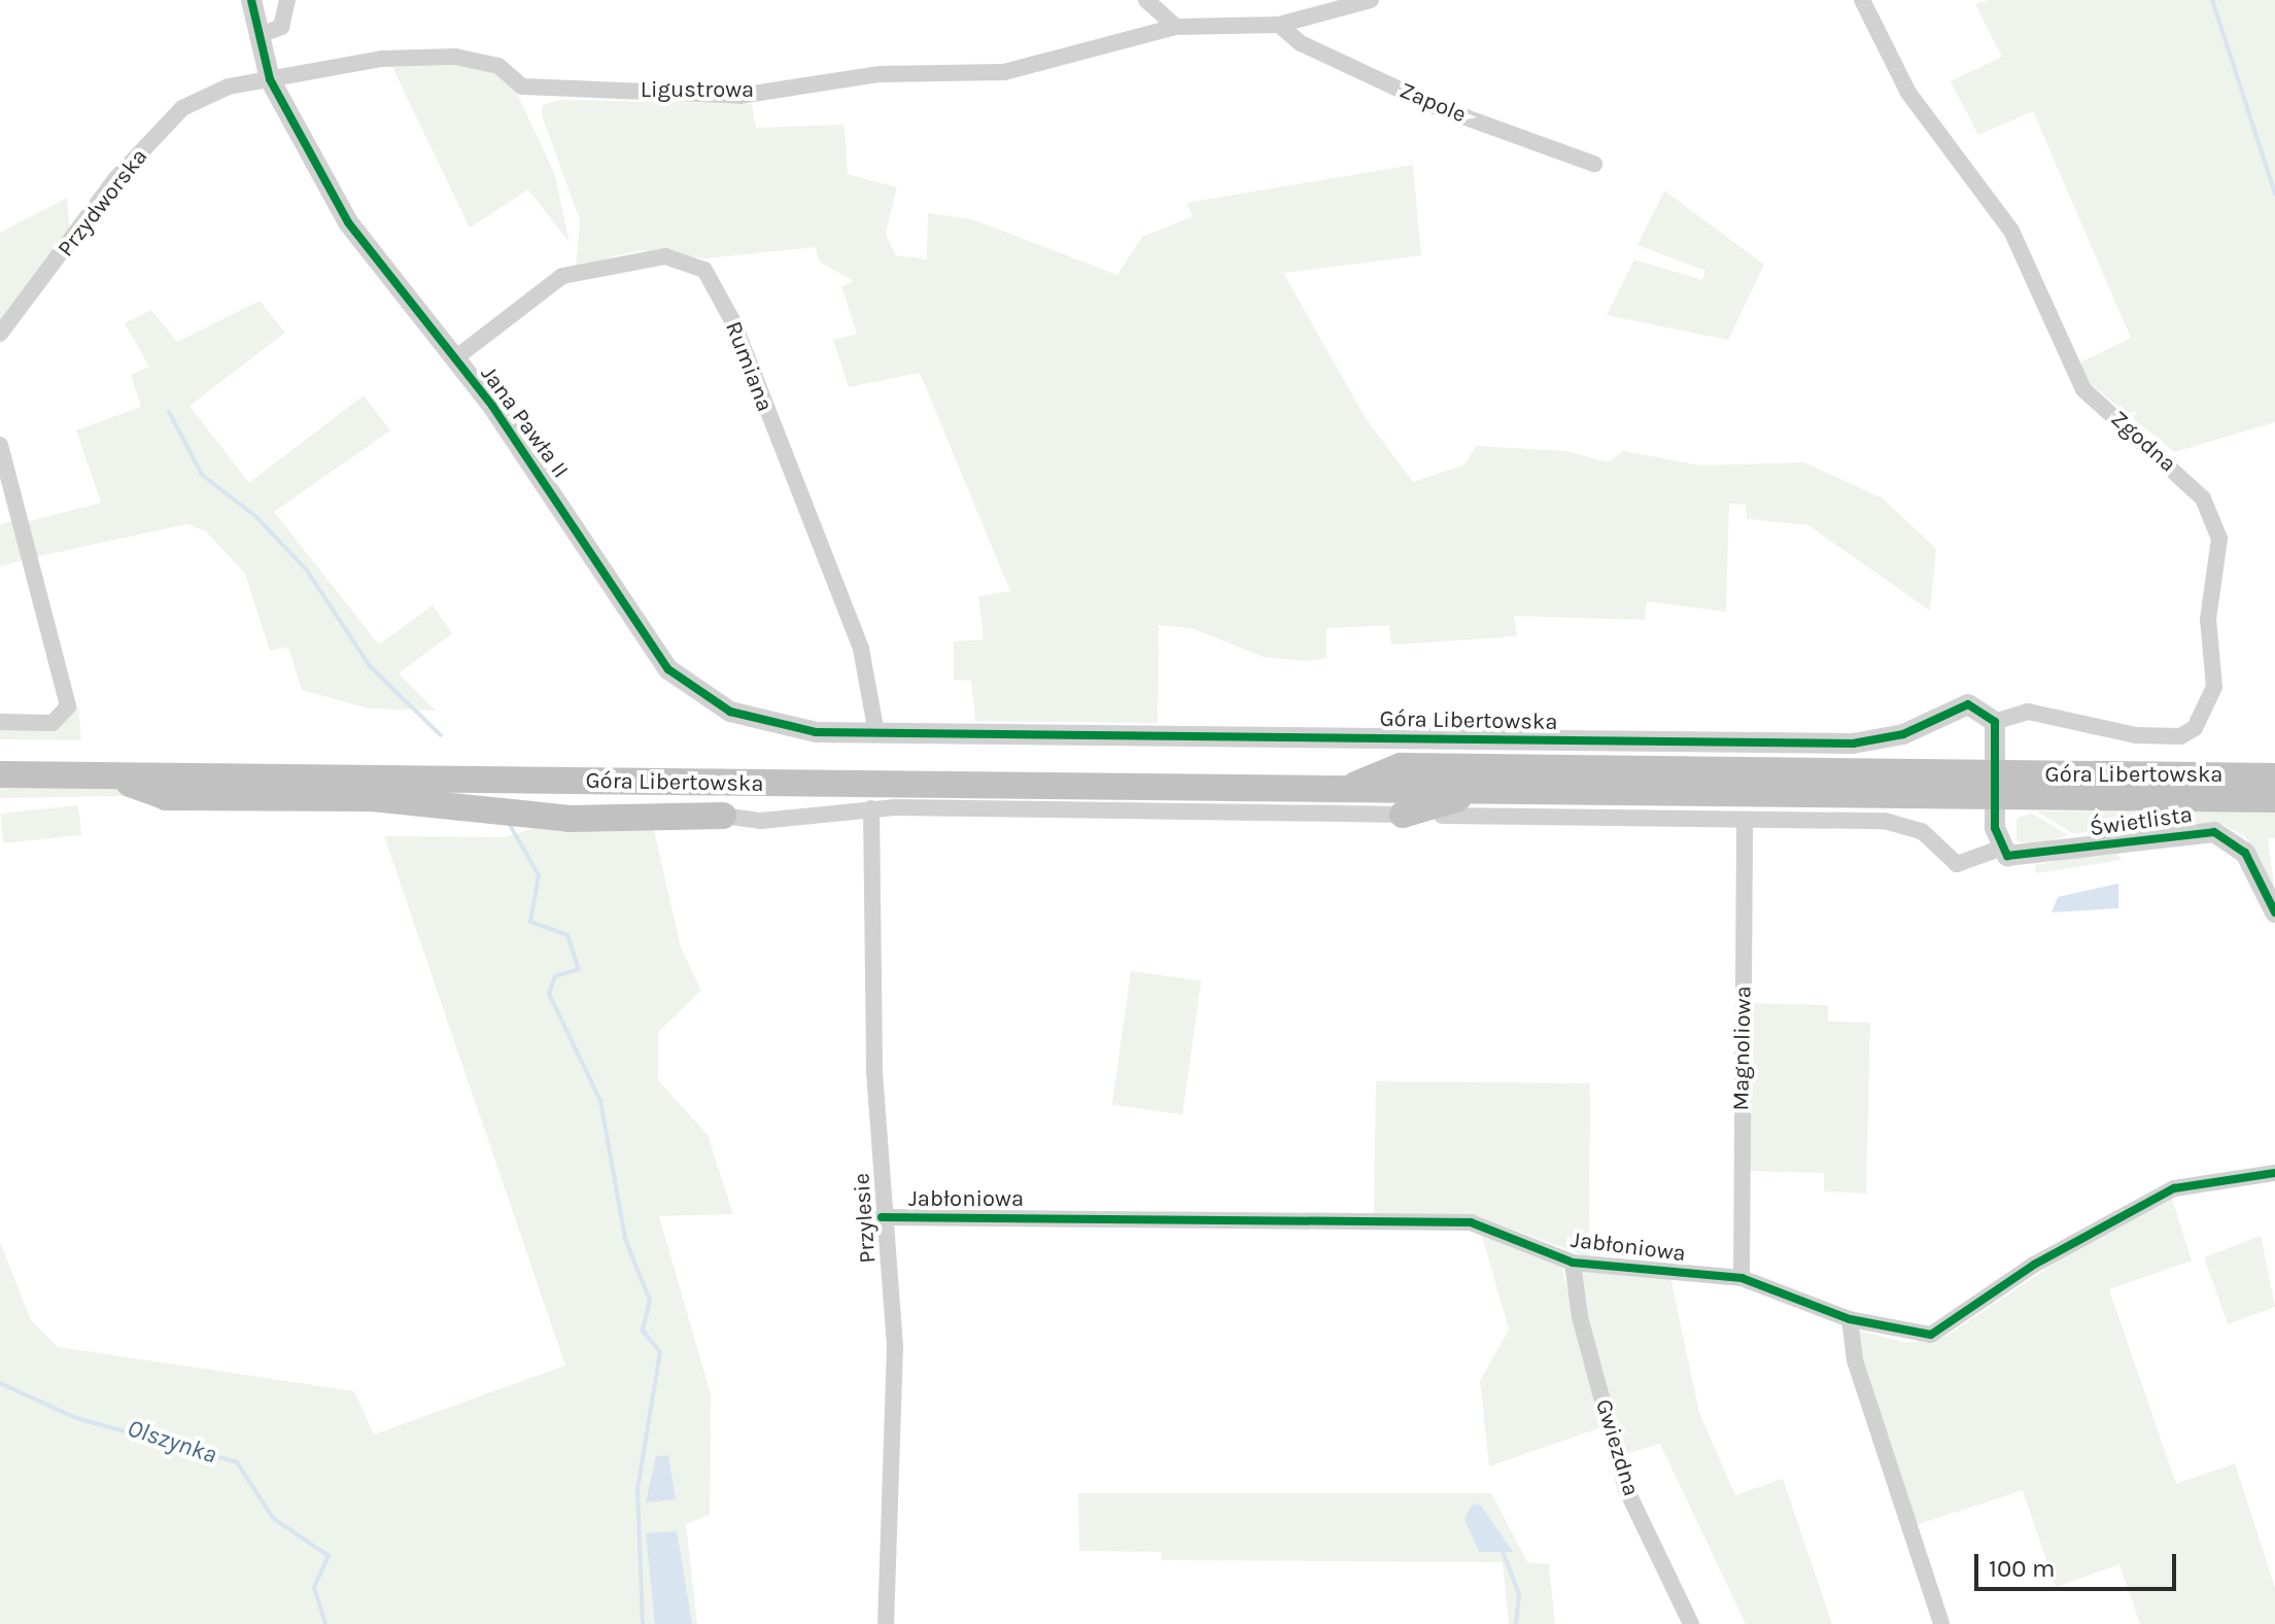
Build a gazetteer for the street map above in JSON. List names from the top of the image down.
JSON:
{
  "streets": {
    "highway": ["Góra Libertowska"],
    "street": [
      "Ligustrowa",
      "Zapole",
      "Przydworska",
      "Rumiana",
      "Jana Pawła II",
      "Zgodna",
      "Świetlista",
      "Magnoliowa",
      "Jabłoniowa",
      "Przylesie",
      "Gwiezdna"
    ]
  },
  "crossings": [
    ["Ligustrowa", "Zapole"],
    ["Ligustrowa", "Przydworska"],
    ["Ligustrowa", "Jana Pawła II"],
    ["Przydworska", "Jana Pawła II"],
    ["Rumiana", "Jana Pawła II"],
    ["Rumiana", "Góra Libertowska"],
    ["Jana Pawła II", "Góra Libertowska"],
    ["Zgodna", "Góra Libertowska"],
    ["Góra Libertowska", "Przylesie"],
    ["Magnoliowa", "Jabłoniowa"],
    ["Jabłoniowa", "Przylesie"],
    ["Jabłoniowa", "Gwiezdna"]
  ],
  "water": ["Olszynka"],
  "scale_bar": "100 m"
}
